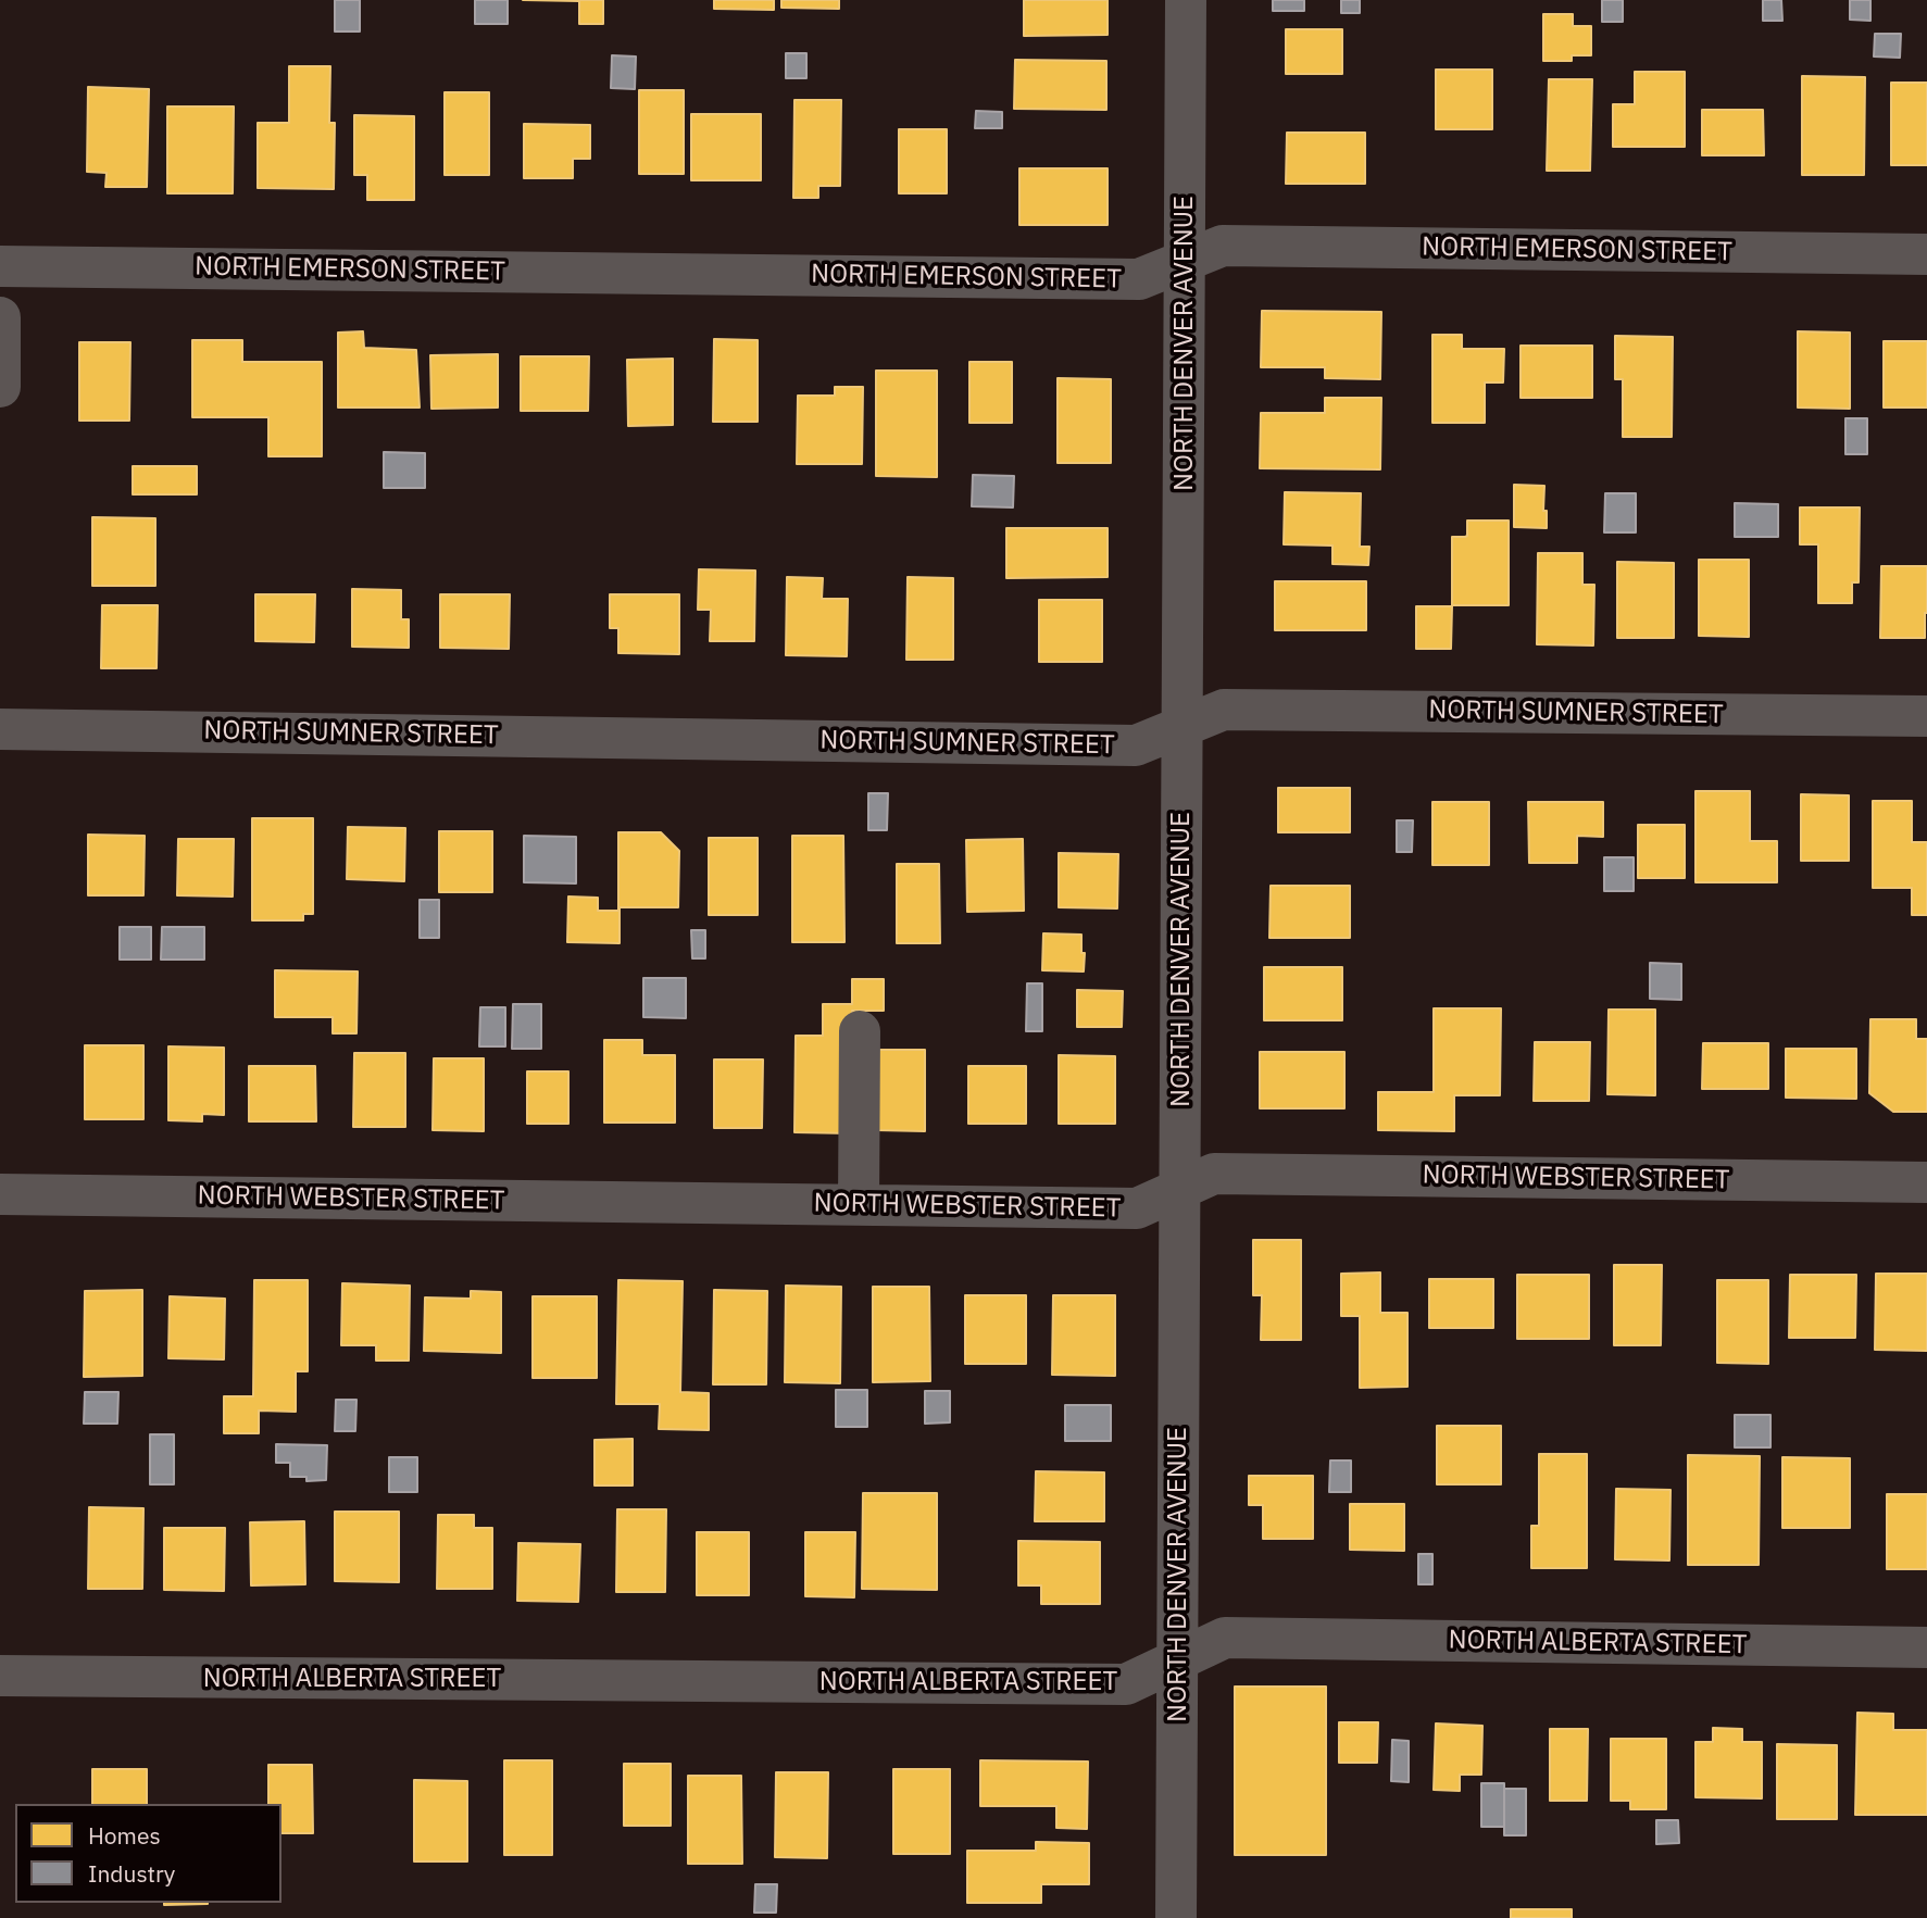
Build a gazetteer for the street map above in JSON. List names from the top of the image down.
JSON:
{
  "streets": {
    "street": [
      "NORTH EMERSON STREET",
      "NORTH DENVER AVENUE",
      "NORTH SUMNER STREET",
      "NORTH WEBSTER STREET",
      "NORTH ALBERTA STREET"
    ]
  },
  "crossings": [
    ["NORTH EMERSON STREET", "NORTH DENVER AVENUE"],
    ["NORTH DENVER AVENUE", "NORTH SUMNER STREET"],
    ["NORTH DENVER AVENUE", "NORTH WEBSTER STREET"],
    ["NORTH DENVER AVENUE", "NORTH ALBERTA STREET"]
  ],
  "legend": ["Homes", "Industry"]
}
